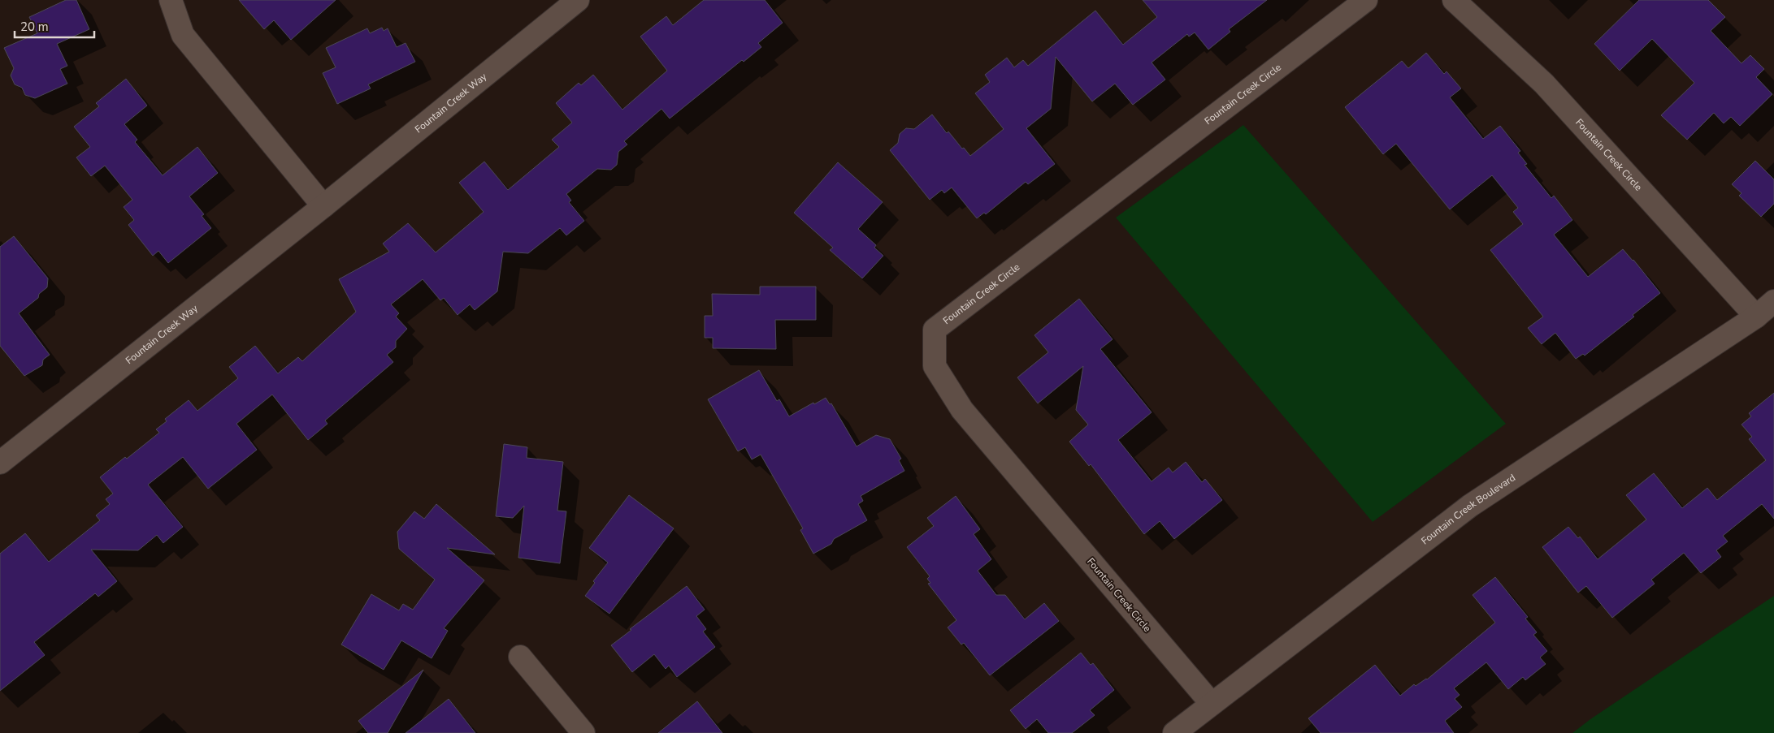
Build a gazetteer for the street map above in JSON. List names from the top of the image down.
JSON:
{
  "streets": {
    "street": ["Fountain Creek Circle", "Fountain Creek Way", "Fountain Creek Boulevard"]
  },
  "crossings": [
    ["Fountain Creek Circle", "Fountain Creek Boulevard"]
  ],
  "scale_bar": "20 m"
}
